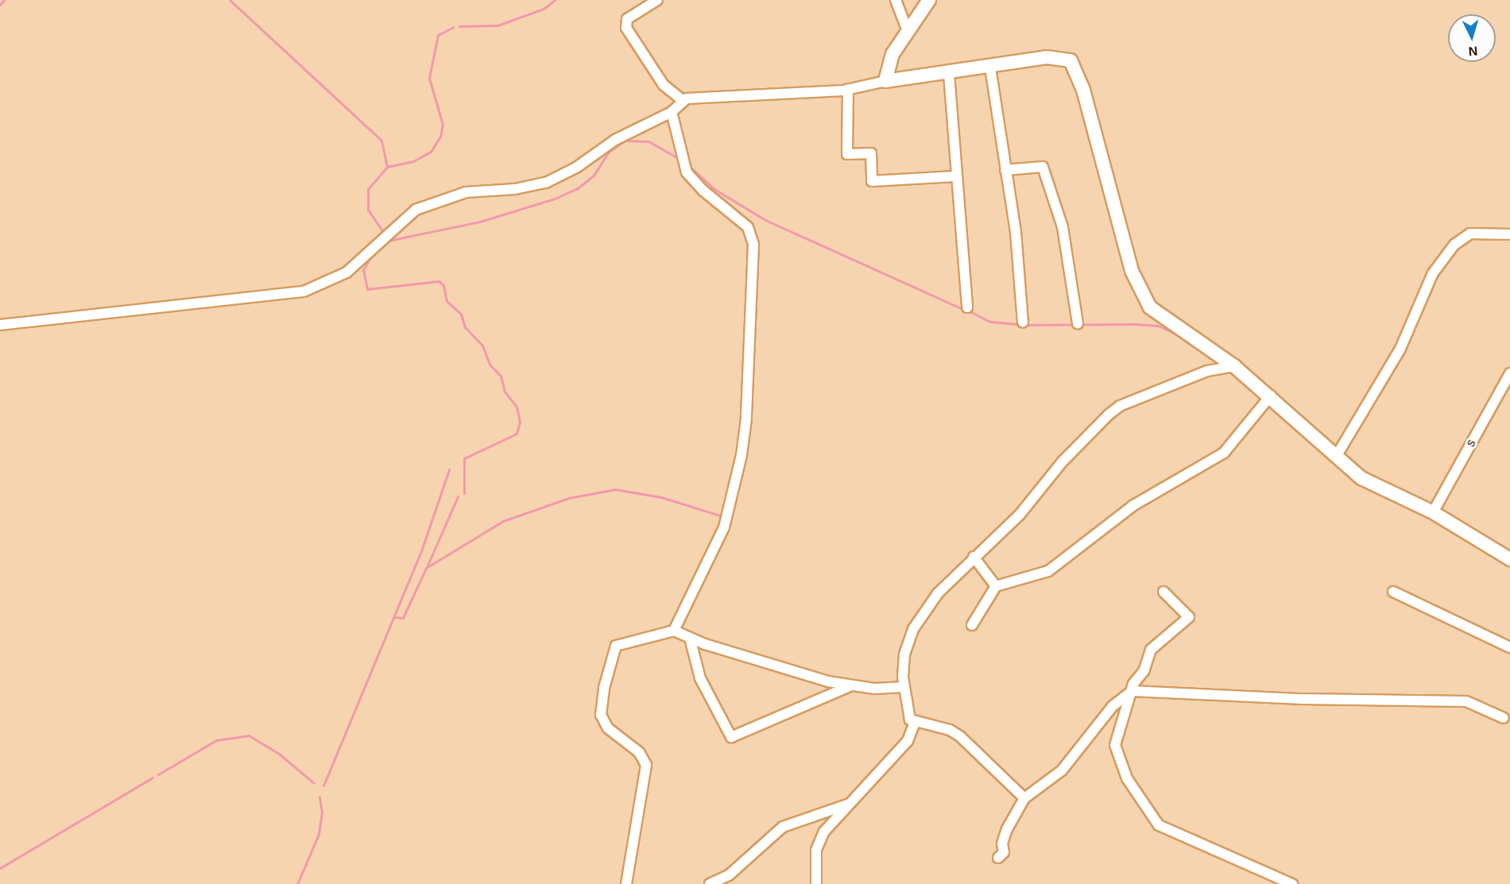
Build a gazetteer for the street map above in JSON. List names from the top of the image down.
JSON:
{
  "streets": {
    "street": ["s"]
  },
  "north": "bottom"
}
